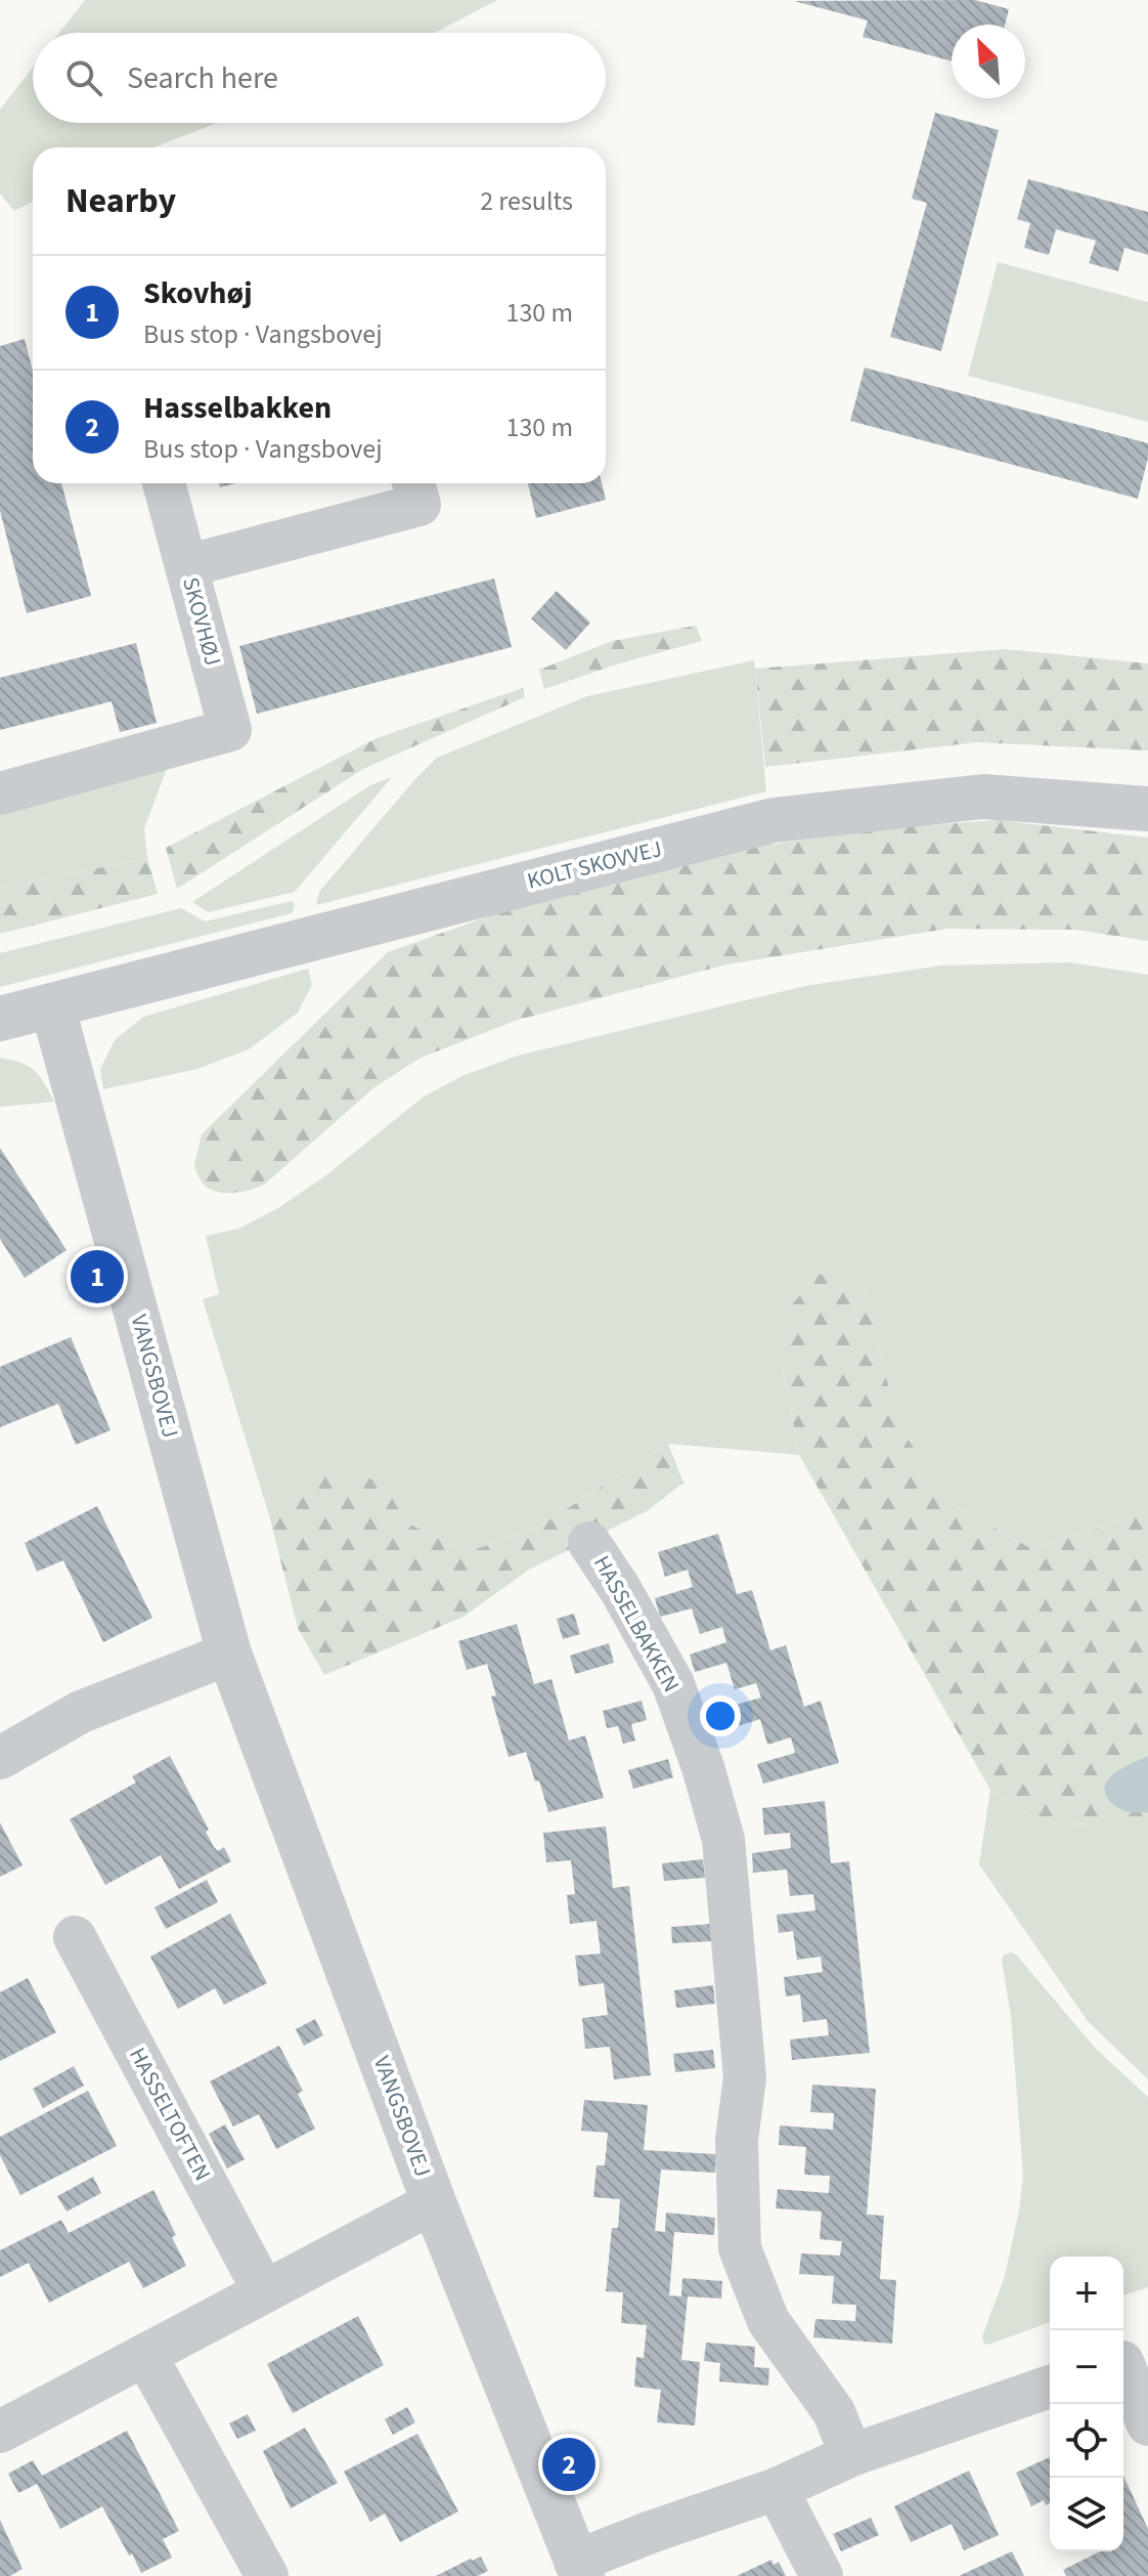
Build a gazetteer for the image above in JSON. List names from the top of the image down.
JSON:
{
  "streets": {
    "street": [
      "SKOVHØJ",
      "KOLT SKOVVEJ",
      "VANGSBOVEJ",
      "HASSELBAKKEN",
      "HASSELTOFTEN"
    ]
  },
  "crossings": [
    ["KOLT SKOVVEJ", "VANGSBOVEJ"]
  ],
  "north": "top left",
  "page": {
    "search": "Search here",
    "heading": ["Nearby", "2 results"],
    "list": [
      {
        "mark": "1",
        "name": "Skovhøj",
        "note": "Bus stop · Vangsbovej",
        "value": "130 m"
      },
      {
        "mark": "2",
        "name": "Hasselbakken",
        "note": "Bus stop · Vangsbovej",
        "value": "130 m"
      }
    ],
    "pins": ["1", "2"],
    "map_buttons": ["+", "−"]
  }
}
